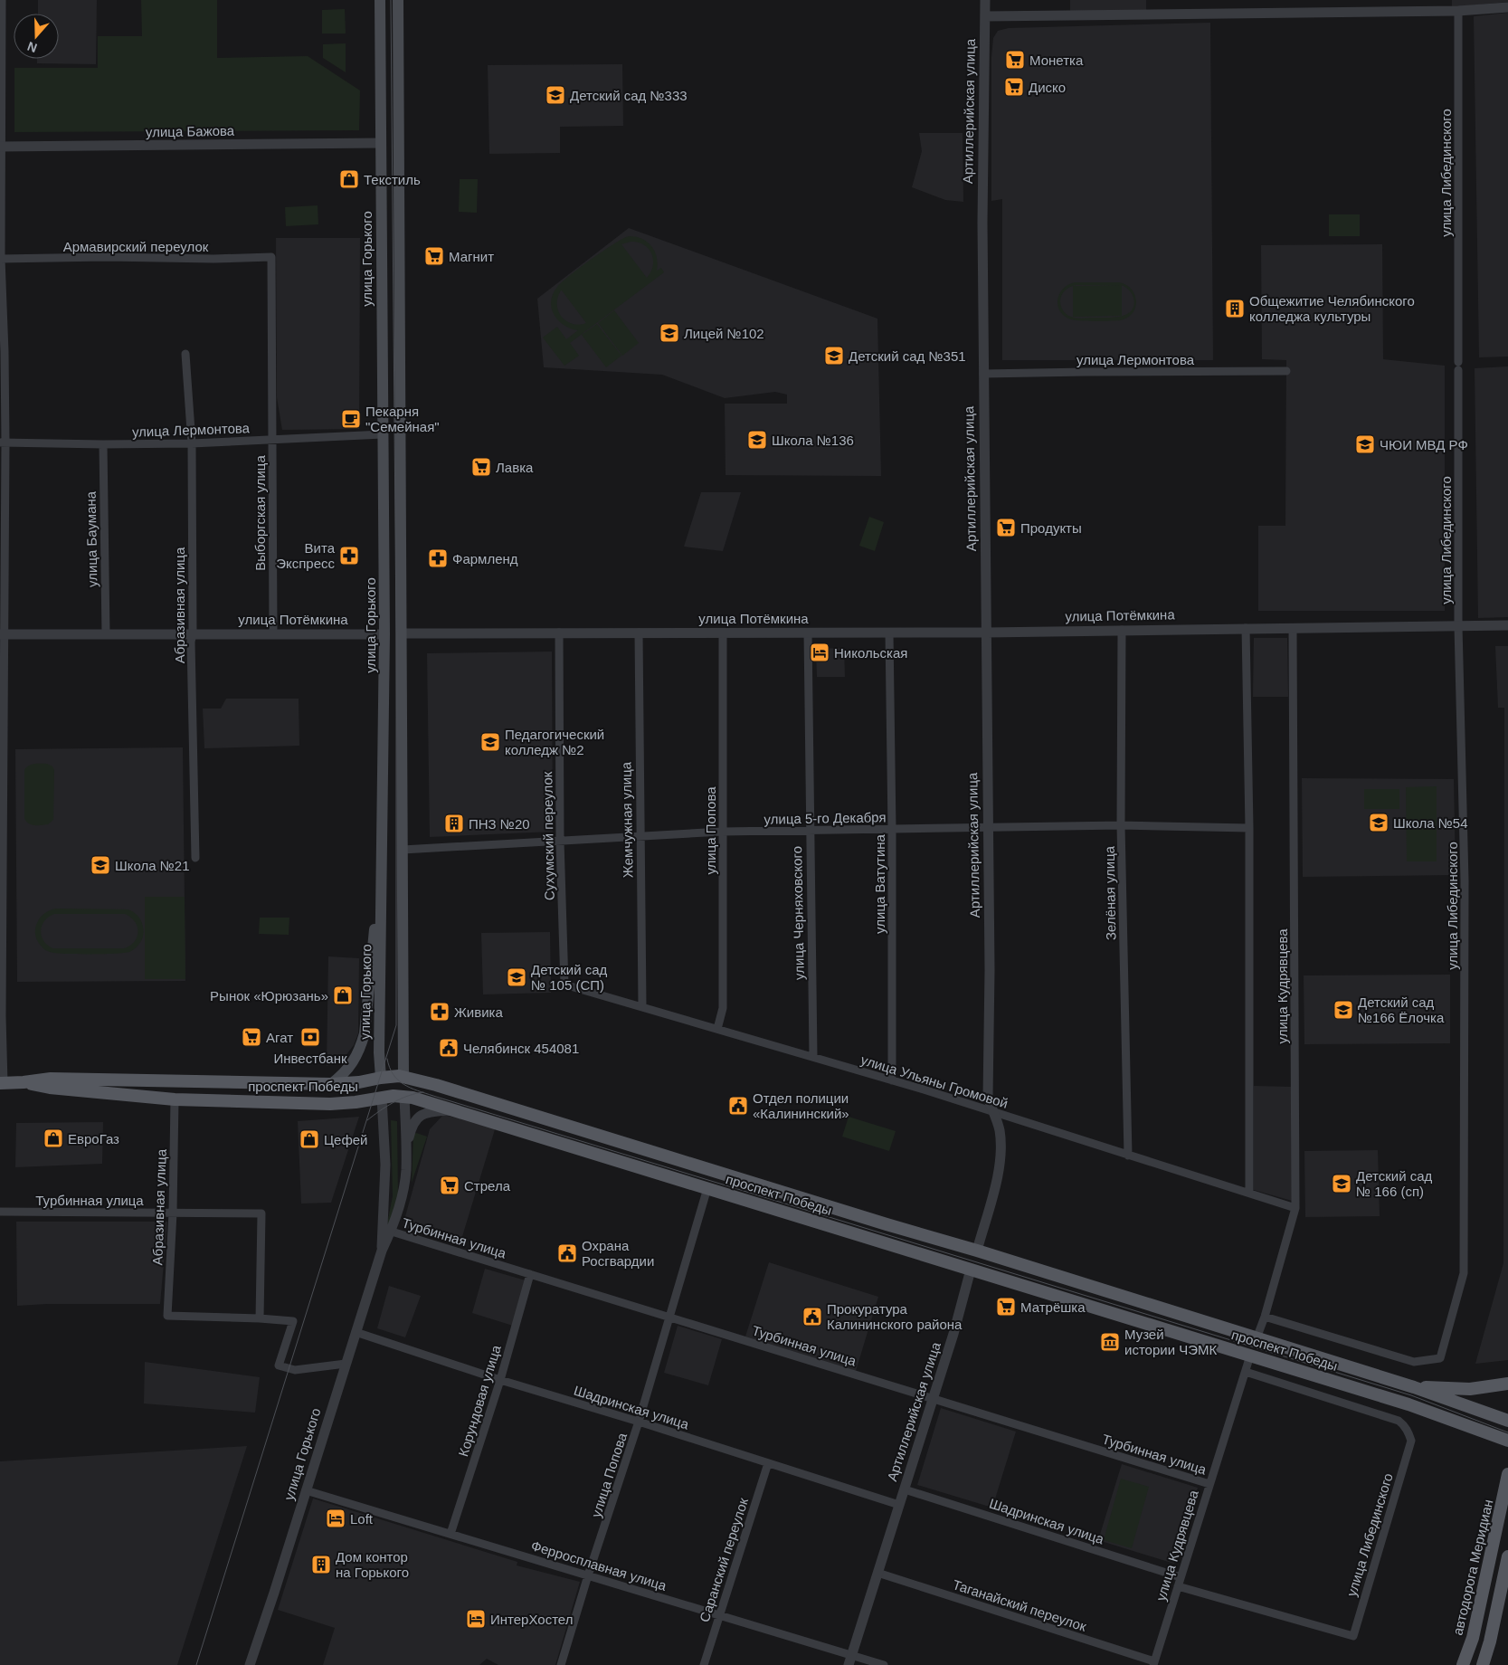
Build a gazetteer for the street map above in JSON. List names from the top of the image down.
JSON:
{
  "streets": {
    "main road": [
      "Артиллерийская улица",
      "улица Горького",
      "улица Потёмкина",
      "проспект Победы",
      "автодорога Меридиан"
    ],
    "street": [
      "улица Бажова",
      "улица Либединского",
      "Армавирский переулок",
      "улица Лермонтова",
      "Выборгская улица",
      "улица Баумана",
      "Абразивная улица",
      "улица 5-го Декабря",
      "Жемчужная улица",
      "улица Попова",
      "Сухумский переулок",
      "улица Ватутина",
      "Зелёная улица",
      "улица Черняховского",
      "улица Кудрявцева",
      "улица Ульяны Громовой",
      "Турбинная улица",
      "Корундовая улица",
      "Шадринская улица",
      "Саранский переулок",
      "Ферросплавная улица",
      "Таганайский переулок"
    ]
  },
  "crossings": [
    ["Артиллерийская улица", "улица Лермонтова"],
    ["Артиллерийская улица", "улица Потёмкина"],
    ["Артиллерийская улица", "улица 5-го Декабря"],
    ["Артиллерийская улица", "улица Ульяны Громовой"],
    ["Артиллерийская улица", "проспект Победы"],
    ["Артиллерийская улица", "Турбинная улица"],
    ["Артиллерийская улица", "Шадринская улица"],
    ["Артиллерийская улица", "Ферросплавная улица"],
    ["Артиллерийская улица", "Таганайский переулок"],
    ["улица Бажова", "улица Горького"],
    ["улица Либединского", "улица Потёмкина"],
    ["улица Либединского", "улица Кудрявцева"],
    ["Армавирский переулок", "Выборгская улица"],
    ["улица Горького", "улица Лермонтова"],
    ["улица Горького", "улица Потёмкина"],
    ["улица Горького", "улица 5-го Декабря"],
    ["улица Горького", "проспект Победы"],
    ["улица Горького", "Турбинная улица"],
    ["улица Горького", "Шадринская улица"],
    ["улица Горького", "Ферросплавная улица"],
    ["улица Лермонтова", "Выборгская улица"],
    ["улица Лермонтова", "улица Баумана"],
    ["улица Лермонтова", "Абразивная улица"],
    ["Выборгская улица", "улица Потёмкина"],
    ["улица Баумана", "улица Потёмкина"],
    ["Абразивная улица", "улица Потёмкина"],
    ["Абразивная улица", "проспект Победы"],
    ["Абразивная улица", "Турбинная улица"],
    ["улица Потёмкина", "Жемчужная улица"],
    ["улица Потёмкина", "улица Попова"],
    ["улица Потёмкина", "Сухумский переулок"],
    ["улица Потёмкина", "улица Ватутина"],
    ["улица Потёмкина", "Зелёная улица"],
    ["улица Потёмкина", "улица Черняховского"],
    ["улица Потёмкина", "улица Кудрявцева"],
    ["улица 5-го Декабря", "Жемчужная улица"],
    ["улица 5-го Декабря", "улица Попова"],
    ["улица 5-го Декабря", "Сухумский переулок"],
    ["улица 5-го Декабря", "улица Ватутина"],
    ["улица 5-го Декабря", "Зелёная улица"],
    ["улица 5-го Декабря", "улица Черняховского"],
    ["Жемчужная улица", "улица Ульяны Громовой"],
    ["улица Попова", "улица Ульяны Громовой"],
    ["улица Попова", "проспект Победы"],
    ["улица Попова", "Турбинная улица"],
    ["улица Попова", "Шадринская улица"],
    ["улица Попова", "Ферросплавная улица"],
    ["Сухумский переулок", "улица Ульяны Громовой"],
    ["улица Ватутина", "улица Ульяны Громовой"],
    ["Зелёная улица", "улица Ульяны Громовой"],
    ["улица Черняховского", "улица Ульяны Громовой"],
    ["улица Кудрявцева", "улица Ульяны Громовой"],
    ["улица Кудрявцева", "проспект Победы"],
    ["улица Кудрявцева", "Турбинная улица"],
    ["улица Кудрявцева", "Шадринская улица"],
    ["улица Кудрявцева", "Таганайский переулок"],
    ["Турбинная улица", "Корундовая улица"],
    ["Корундовая улица", "Шадринская улица"],
    ["Корундовая улица", "Ферросплавная улица"],
    ["Шадринская улица", "Саранский переулок"],
    ["Саранский переулок", "Ферросплавная улица"]
  ],
  "places": {
    "supermarket": [
      "Монетка",
      "Диско",
      "Магнит",
      "Лавка",
      "Продукты",
      "Агат",
      "Стрела",
      "Матрёшка"
    ],
    "school or university": [
      "Детский сад №333",
      "Лицей №102",
      "Детский сад №351",
      "Школа №136",
      "ЧЮИ МВД РФ",
      "Педагогический колледж №2",
      "Школа №54",
      "Школа №21",
      "Детский сад № 105 (СП)",
      "Детский сад №166 Ёлочка",
      "Детский сад № 166 (сп)"
    ],
    "shop": [
      "Текстиль",
      "Рынок «Юрюзань»",
      "ЕвроГаз",
      "Цефей"
    ],
    "building": ["Общежитие Челябинского колледжа культуры", "ПНЗ №20", "Дом контор на Горького"],
    "cafe": ["Пекарня \"Семейная\""],
    "pharmacy": ["Вита Экспресс", "Фармленд", "Живика"],
    "hotel": ["Никольская", "Loft", "ИнтерХостел"],
    "bank": ["Инвестбанк"],
    "public building": [
      "Челябинск 454081",
      "Отдел полиции «Калининский»",
      "Охрана Росгвардии",
      "Прокуратура Калининского района"
    ],
    "museum": ["Музей истории ЧЭМК"]
  },
  "north": "bottom"
}
